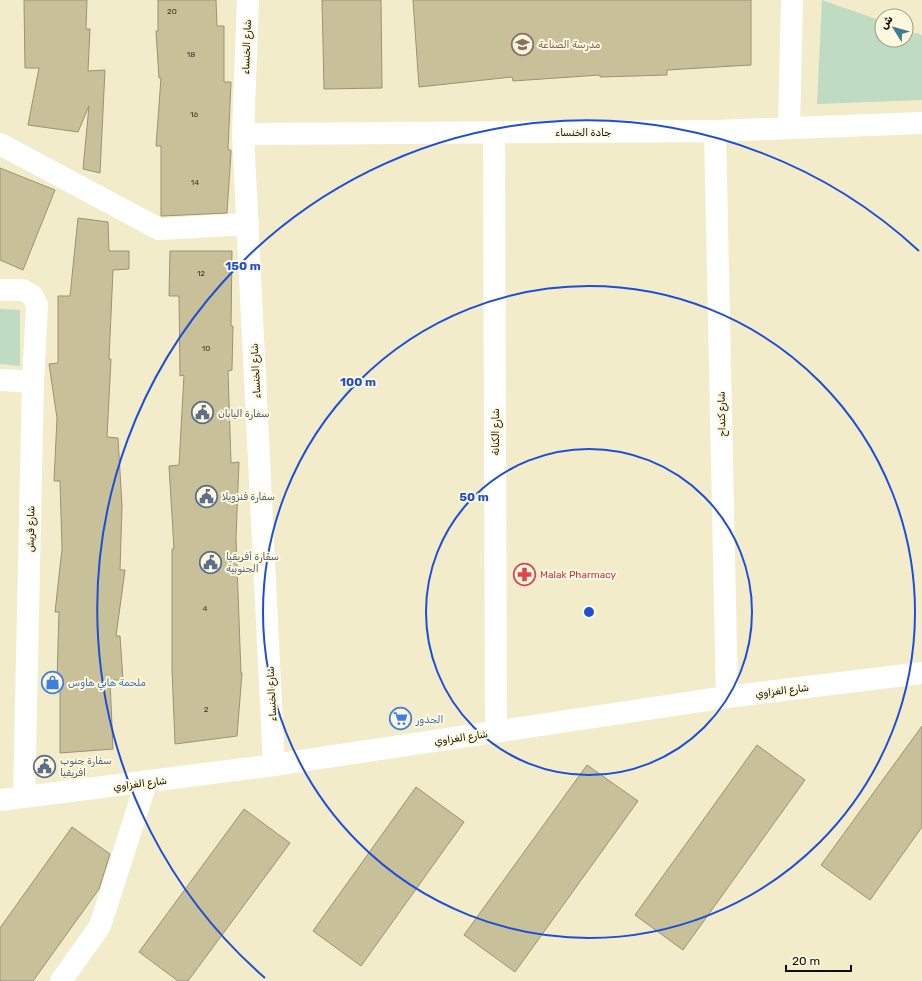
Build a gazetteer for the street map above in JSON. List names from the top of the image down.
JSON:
{
  "streets": {
    "street": [
      "شارع الخنساء",
      "جادة الخنساء",
      "شارع كنداح",
      "شارع الكنانة",
      "شارع قريش",
      "شارع الغزاوي"
    ]
  },
  "crossings": [
    ["شارع الخنساء", "جادة الخنساء"],
    ["شارع الخنساء", "شارع الغزاوي"],
    ["جادة الخنساء", "شارع كنداح"],
    ["جادة الخنساء", "شارع الكنانة"],
    ["شارع كنداح", "شارع الغزاوي"],
    ["شارع الكنانة", "شارع الغزاوي"],
    ["شارع قريش", "شارع الغزاوي"]
  ],
  "places": {
    "school or university": ["مدرسة الصناعة"],
    "public building": [
      "سفارة اليابان",
      "سفارة فنزويلا",
      "سفارة أفريقيا الجنوبية",
      "سفارة جنوب افريقيا"
    ],
    "pharmacy": ["Malak Pharmacy"],
    "shop": ["ملحمة هابي هاوس"],
    "supermarket": ["الجذور"]
  },
  "house_numbers": [
    "20",
    "18",
    "16",
    "14",
    "12",
    "10",
    "4",
    "2"
  ],
  "scale_bar": "20 m",
  "north": "top left",
  "rings": ["150 m", "100 m", "50 m"]
}
